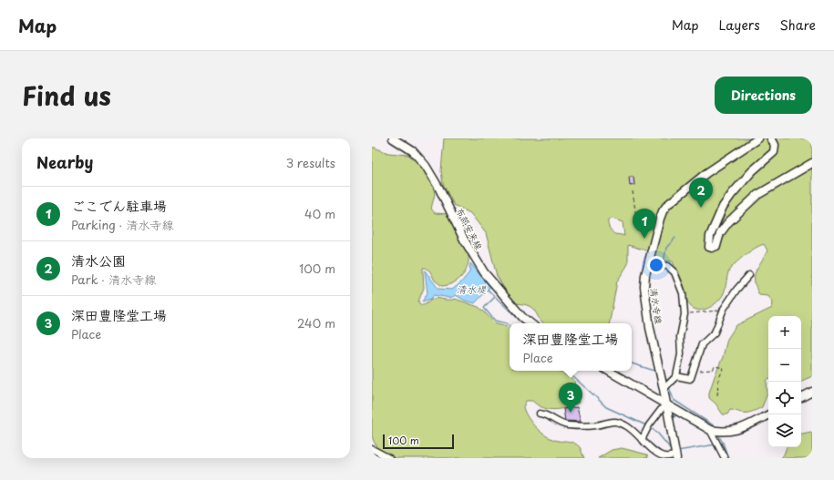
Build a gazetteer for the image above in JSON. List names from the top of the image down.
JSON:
{
  "streets": {
    "main road": ["布部安来線", "清水寺線"]
  },
  "water": ["清水堤"],
  "scale_bar": "100 m",
  "page": {
    "header": "Map",
    "nav": ["Map", "Layers", "Share"],
    "title": "Find us",
    "buttons": "Directions",
    "heading": ["Nearby", "3 results"],
    "pins": ["2", "1", "3"],
    "list": [
      {
        "mark": "1",
        "name": "ごこでん駐車場",
        "note": "Parking · 清水寺線",
        "value": "40 m"
      },
      {
        "mark": "2",
        "name": "清水公園",
        "note": "Park · 清水寺線",
        "value": "100 m"
      },
      {
        "mark": "3",
        "name": "深田豊隆堂工場",
        "note": "Place",
        "value": "240 m"
      }
    ],
    "map_buttons": ["+", "−"],
    "popup": ["深田豊隆堂工場", "Place"],
    "scale": "100 m"
  }
}
